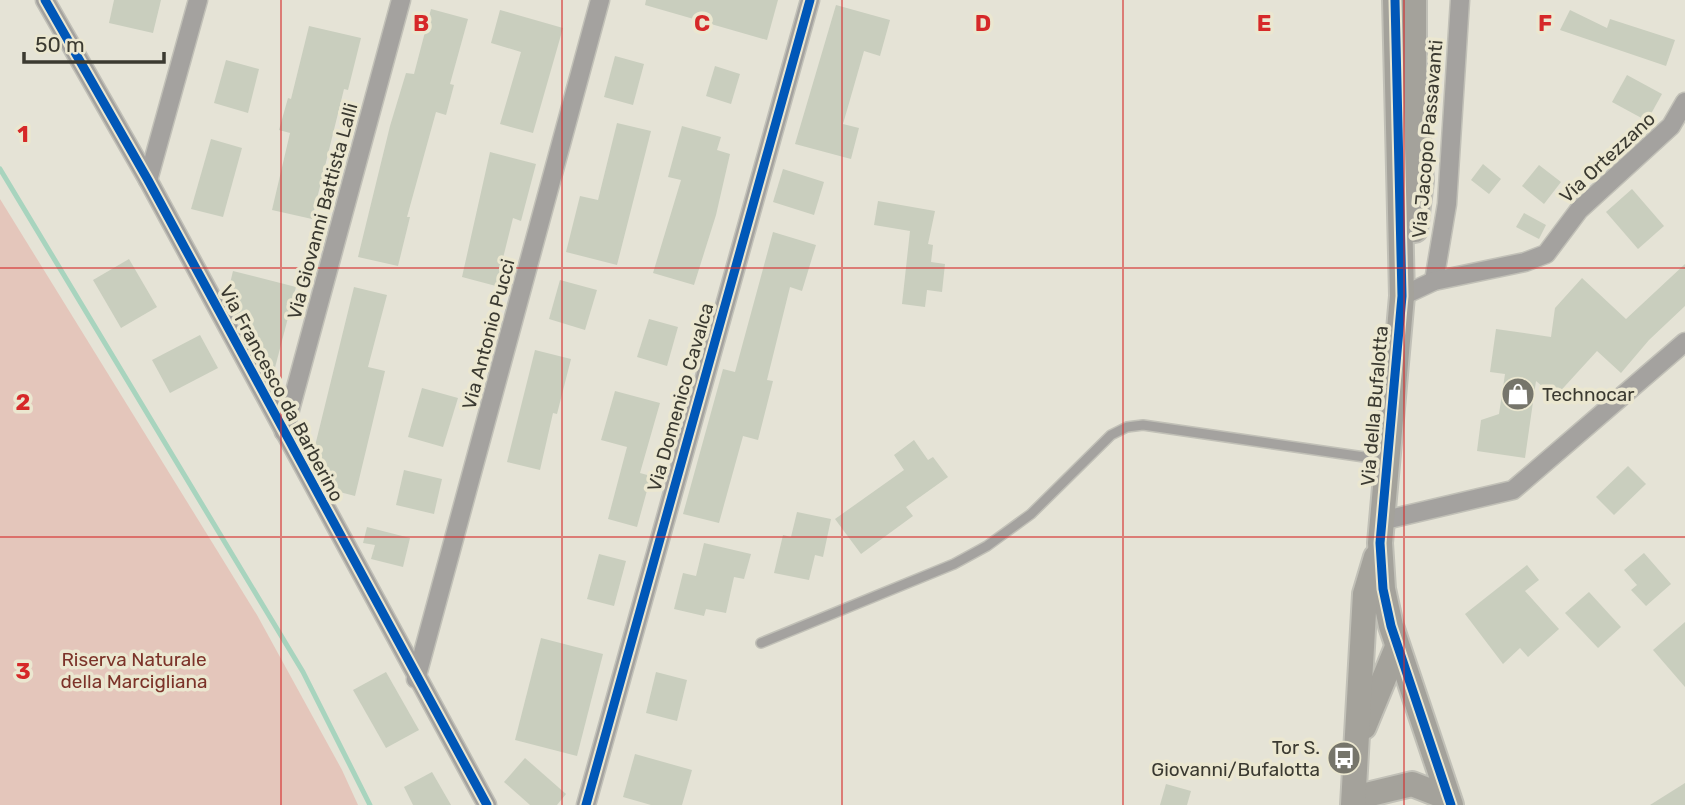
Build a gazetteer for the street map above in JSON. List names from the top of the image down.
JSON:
{
  "streets": {
    "street": [
      "Via Jacopo Passavanti",
      "Via Ortezzano",
      "Via Giovanni Battista Lalli",
      "Via Antonio Pucci",
      "Via Francesco da Barberino",
      "Via Domenico Cavalca",
      "Via della Bufalotta"
    ]
  },
  "crossings": [
    ["Via Jacopo Passavanti", "Via Ortezzano"],
    ["Via Ortezzano", "Via della Bufalotta"],
    ["Via Giovanni Battista Lalli", "Via Francesco da Barberino"],
    ["Via Antonio Pucci", "Via Francesco da Barberino"]
  ],
  "parks": ["Riserva Naturale della Marcigliana"],
  "places": {
    "shop": ["Technocar"],
    "bus stop": ["Tor S. Giovanni/Bufalotta"]
  },
  "scale_bar": "50 m",
  "grid": {
    "columns": [
      "B",
      "C",
      "D",
      "E",
      "F"
    ],
    "rows": ["1", "2", "3"]
  }
}
